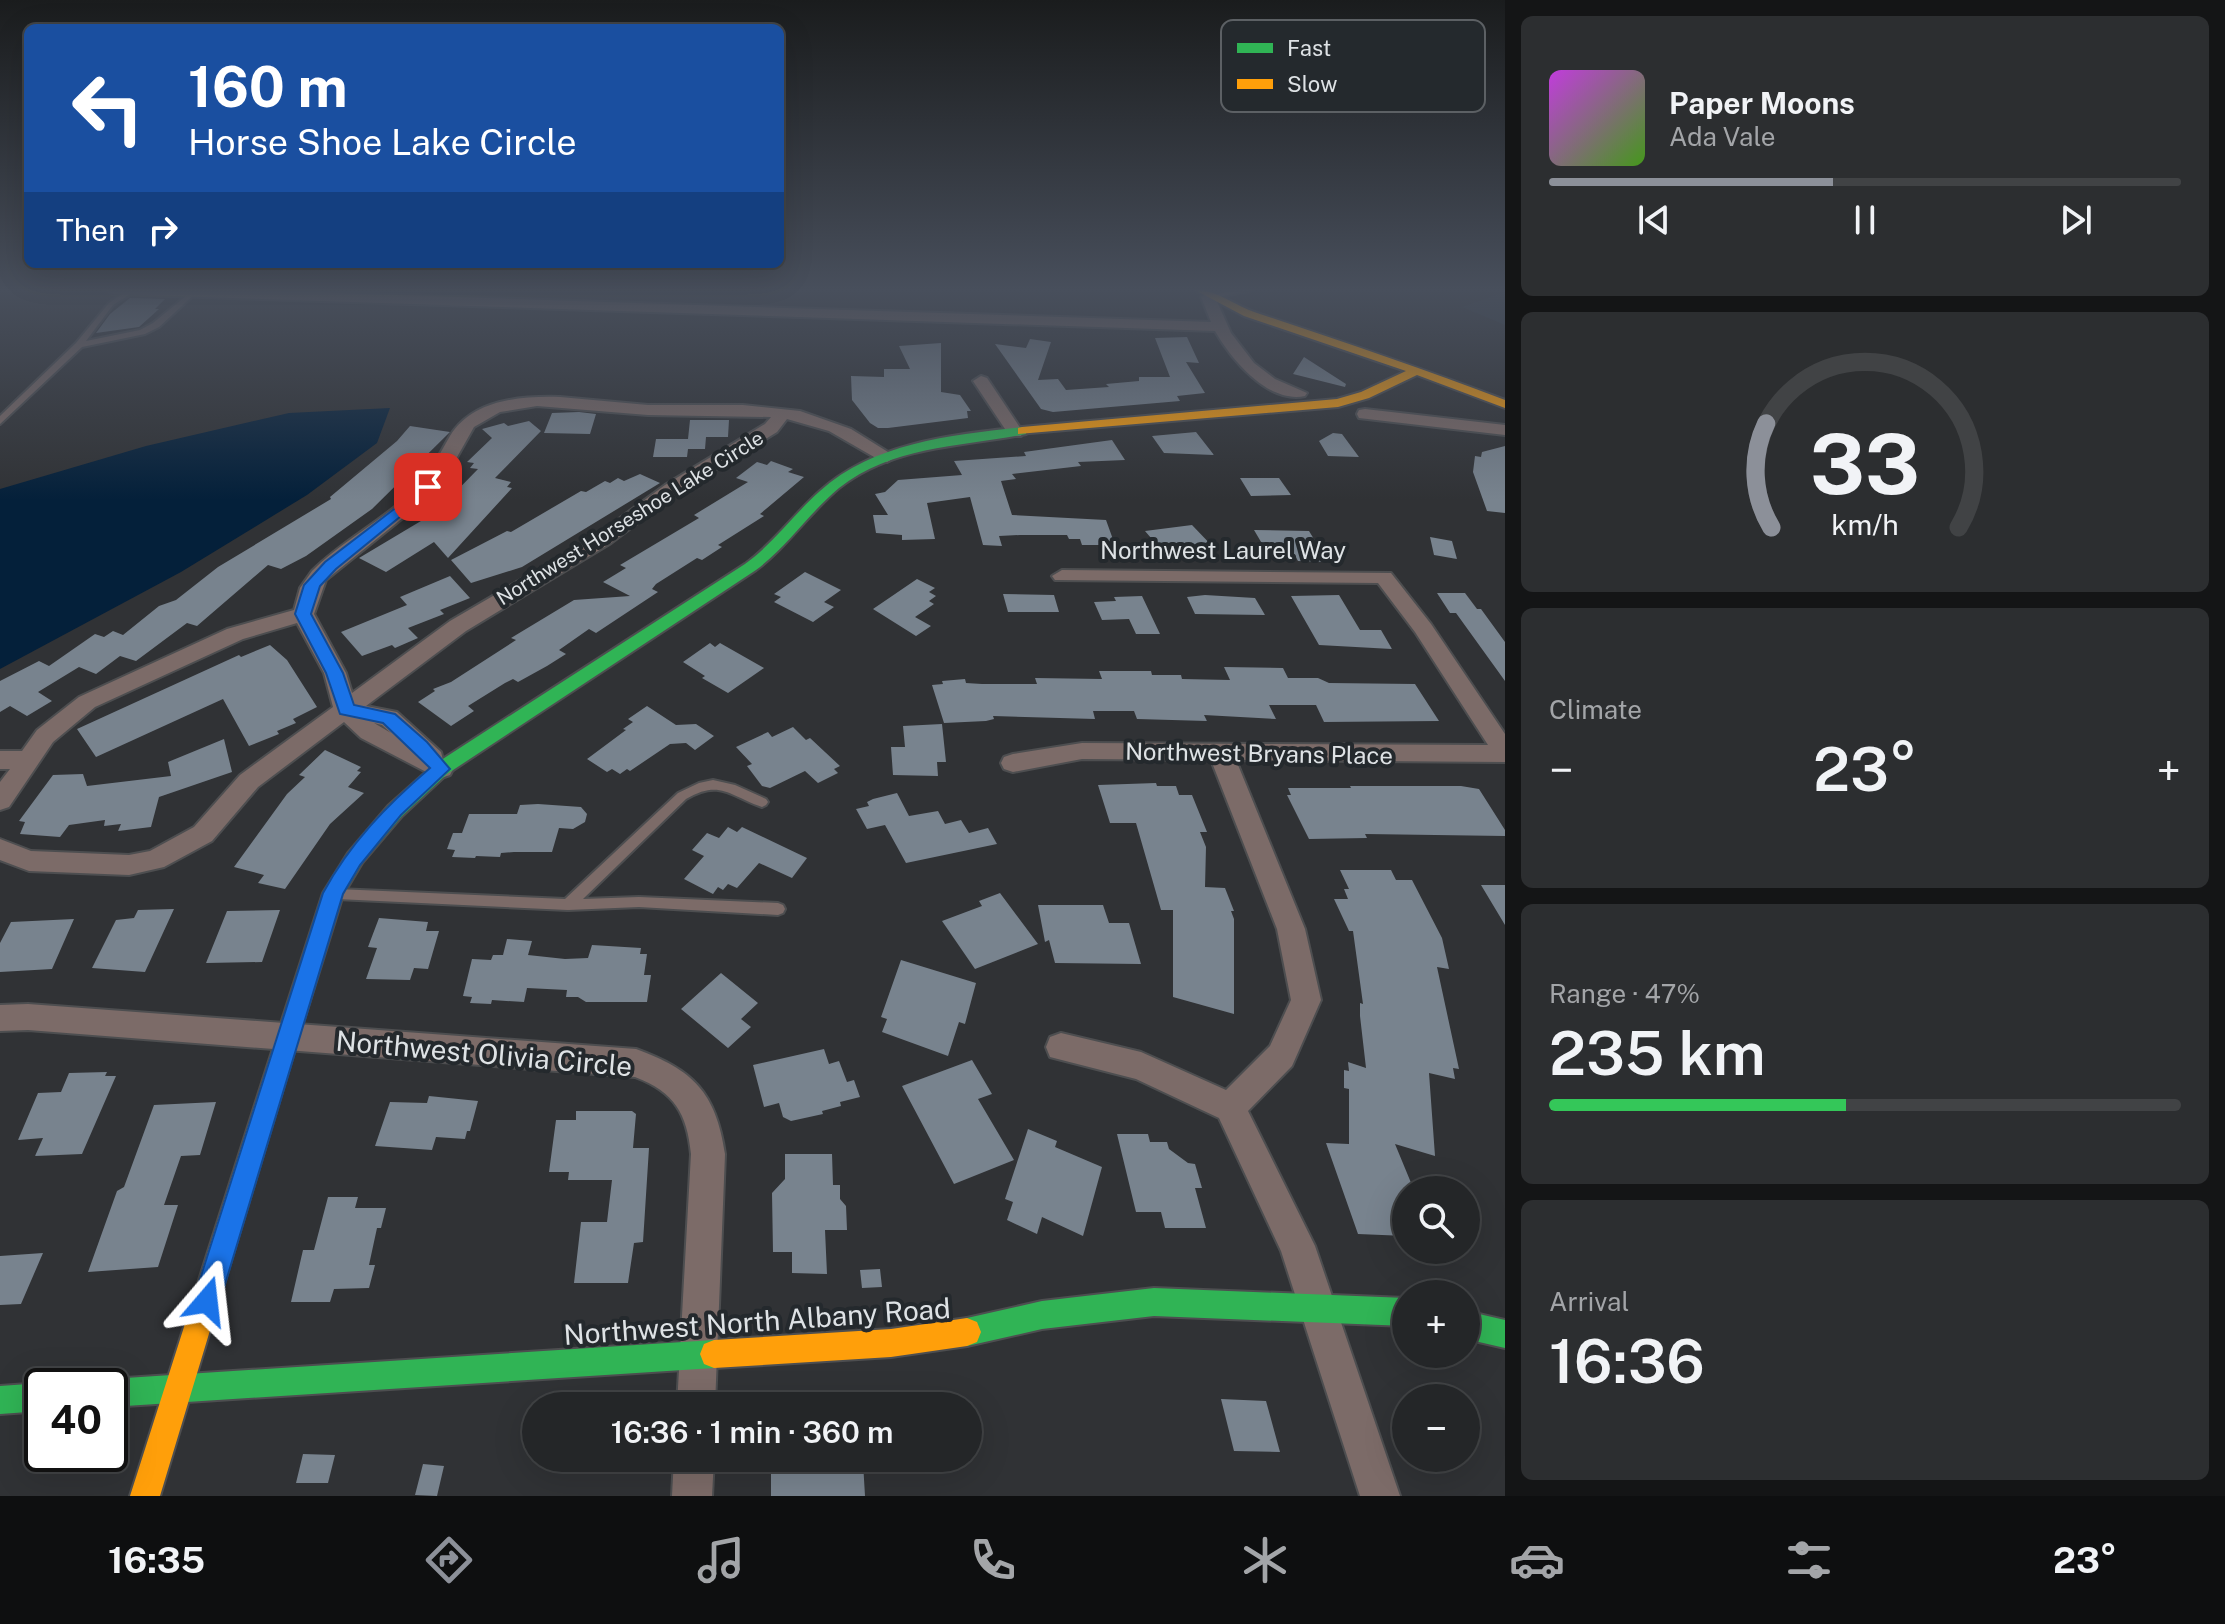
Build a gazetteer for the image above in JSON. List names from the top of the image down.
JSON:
{
  "streets": {
    "street": [
      "Northwest Horseshoe Lake Circle",
      "Northwest Laurel Way",
      "Northwest Bryans Place",
      "Northwest Olivia Circle",
      "Northwest North Albany Road"
    ]
  },
  "crossings": [
    ["Northwest Laurel Way", "Northwest Bryans Place"],
    ["Northwest Olivia Circle", "Northwest North Albany Road"]
  ],
  "legend": ["Fast", "Slow"],
  "page": {
    "turn": ["160 m", "Horse Shoe Lake Circle"],
    "song": ["Paper Moons", "Ada Vale"],
    "then": "Then",
    "tile": [
      "Climate",
      ["Range · 47%", "235 km"],
      ["Arrival", "16:36"]
    ],
    "heat": ["−", "23°", "+"],
    "map_buttons": ["+", "−"],
    "limit": "40",
    "trip": "16:36 · 1 min · 360 m",
    "tabs": ["16:35", "23°"],
    "gauge": ["33", "km/h"]
  }
}
